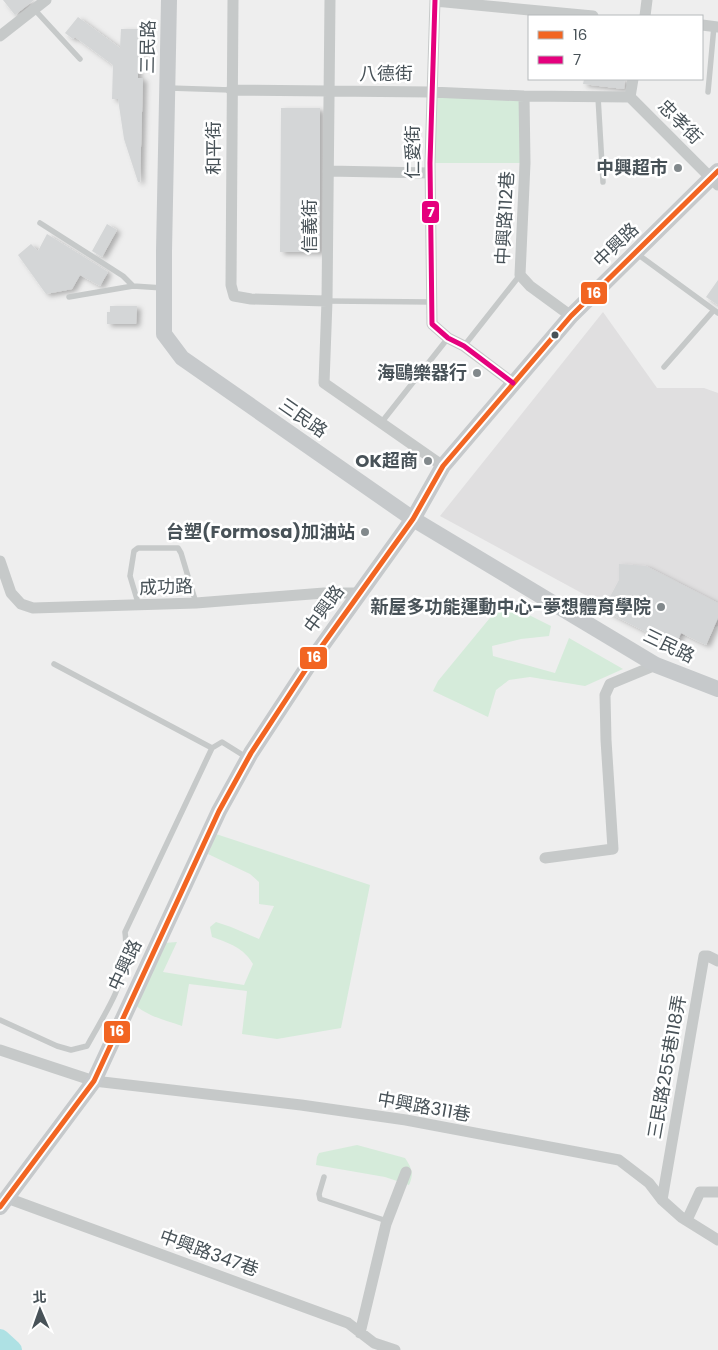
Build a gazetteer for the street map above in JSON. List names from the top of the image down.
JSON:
{
  "streets": {
    "street": [
      "三民路",
      "八德街",
      "忠孝街",
      "和平街",
      "仁愛街",
      "中興路112巷",
      "信義街",
      "中興路",
      "成功路",
      "三民路255巷118弄",
      "中興路311巷",
      "中興路347巷"
    ]
  },
  "crossings": [
    ["三民路", "中興路"],
    ["八德街", "忠孝街"],
    ["八德街", "和平街"],
    ["八德街", "仁愛街"],
    ["八德街", "中興路112巷"],
    ["八德街", "信義街"],
    ["忠孝街", "中興路"],
    ["和平街", "信義街"],
    ["仁愛街", "中興路"],
    ["中興路112巷", "中興路"],
    ["中興路", "成功路"],
    ["中興路", "中興路311巷"],
    ["中興路", "中興路347巷"],
    ["三民路255巷118弄", "中興路311巷"]
  ],
  "places": [
    "中興超市",
    "海鷗樂器行",
    "OK超商",
    "台塑(Formosa)加油站",
    "新屋多功能運動中心-夢想體育學院"
  ],
  "lines": ["transit line 7", "transit line 16"],
  "legend": ["16", "7"],
  "north": "top"
}
